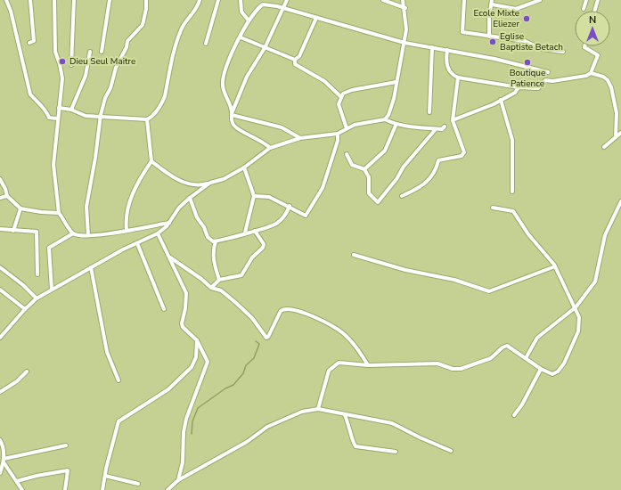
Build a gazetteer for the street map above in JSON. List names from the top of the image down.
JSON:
{
  "places": [
    "Ecole Mixte Eliezer",
    "Eglise Baptiste Betach",
    "Dieu Seul Maitre",
    "Boutique Patience"
  ],
  "north": "top"
}
